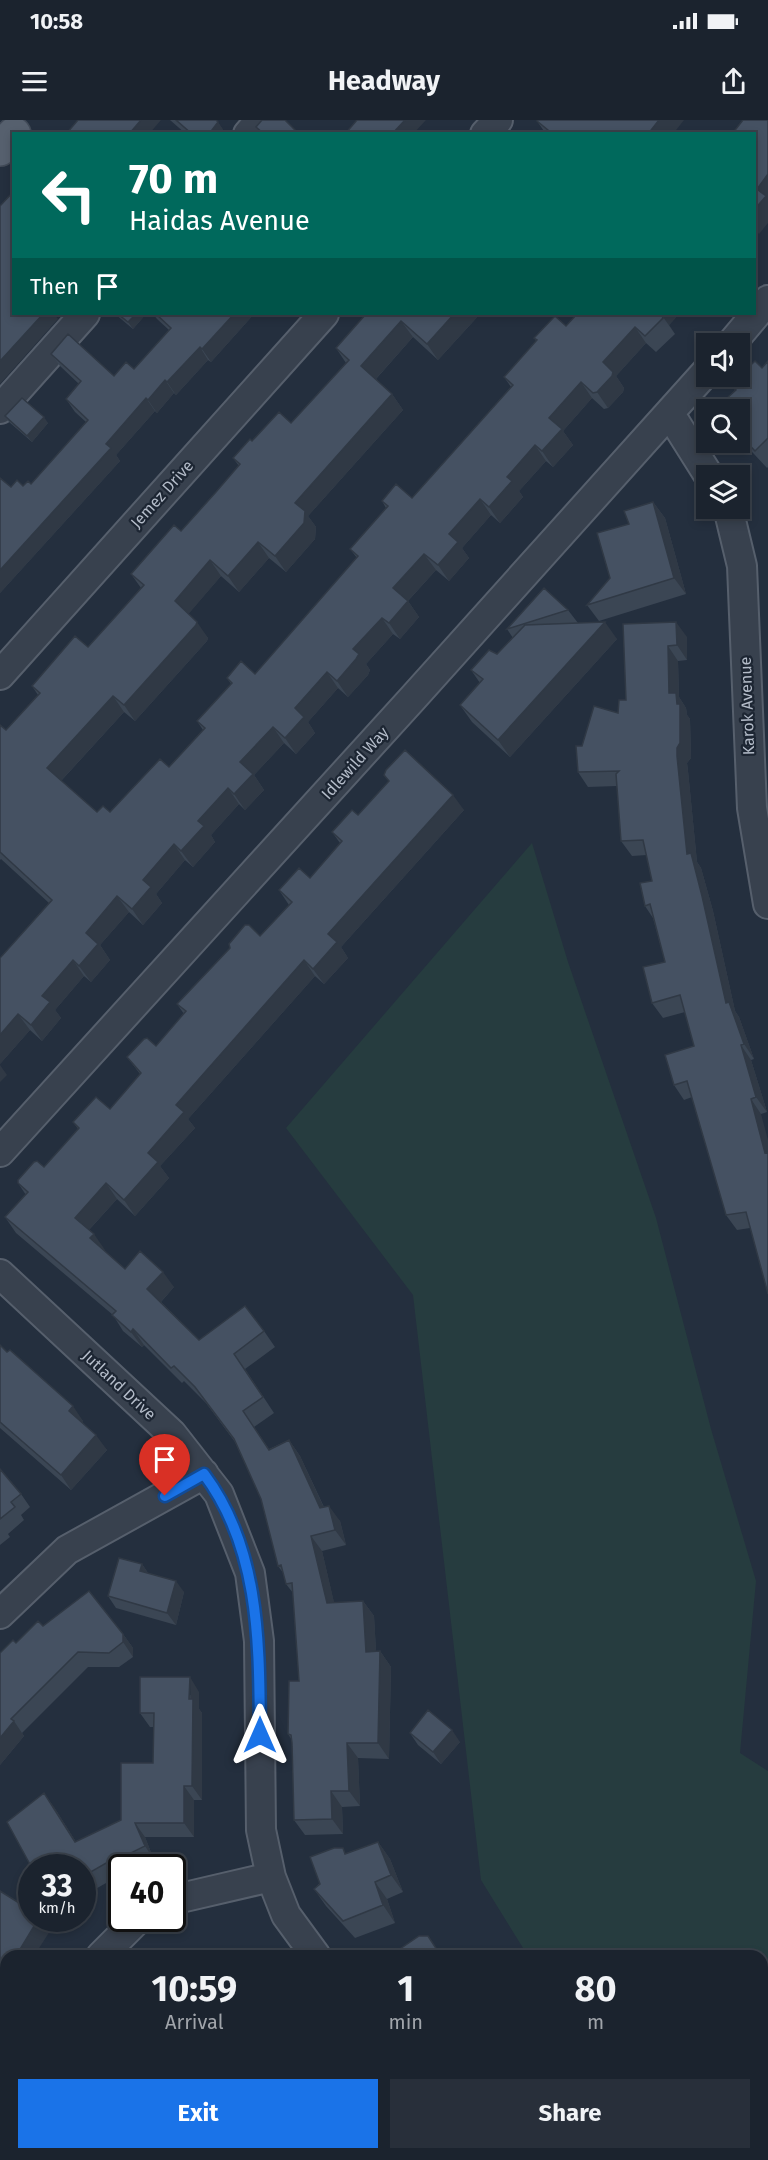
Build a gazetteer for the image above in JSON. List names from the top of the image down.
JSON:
{
  "streets": {
    "street": [
      "Jemez Drive",
      "Karok Avenue",
      "Idlewild Way",
      "Jutland Drive"
    ]
  },
  "page": {
    "status": "10:58",
    "header": "Headway",
    "turn": ["70 m", "Haidas Avenue"],
    "then": "Then",
    "speed": "33 km/h",
    "limit": "40",
    "eta": [
      "10:59",
      "Arrival",
      "1",
      "min",
      "80",
      "m"
    ],
    "buttons": ["Exit", "Share"]
  }
}
